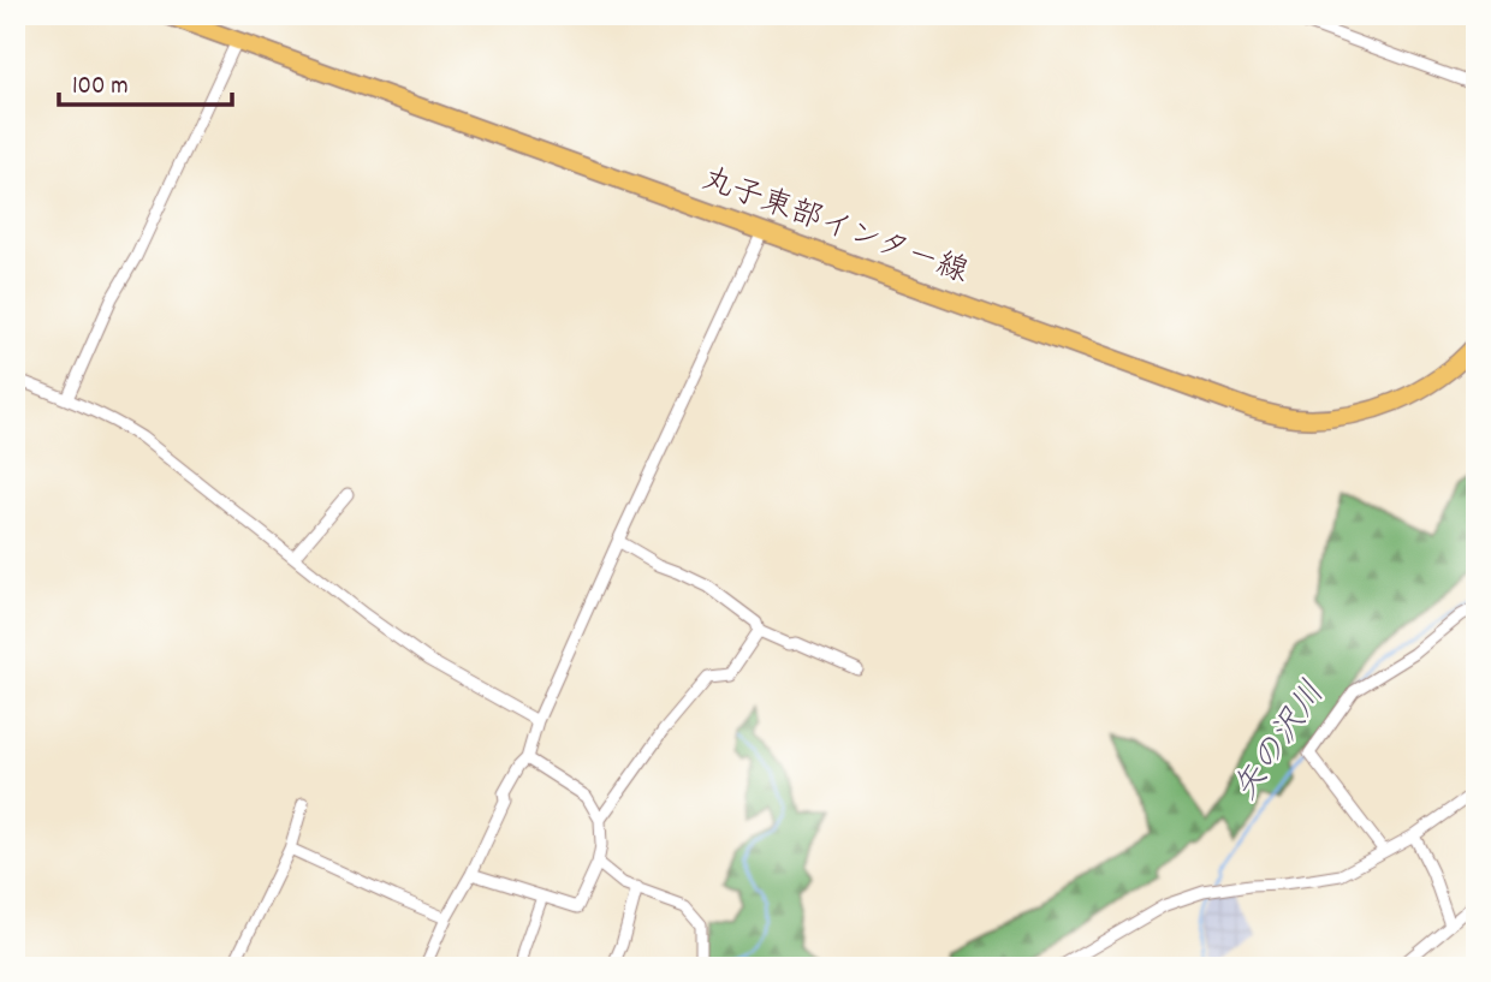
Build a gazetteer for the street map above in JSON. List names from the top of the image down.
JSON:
{
  "streets": {
    "main road": ["丸子東部インター線"]
  },
  "water": ["矢の沢川"],
  "scale_bar": "100 m"
}
